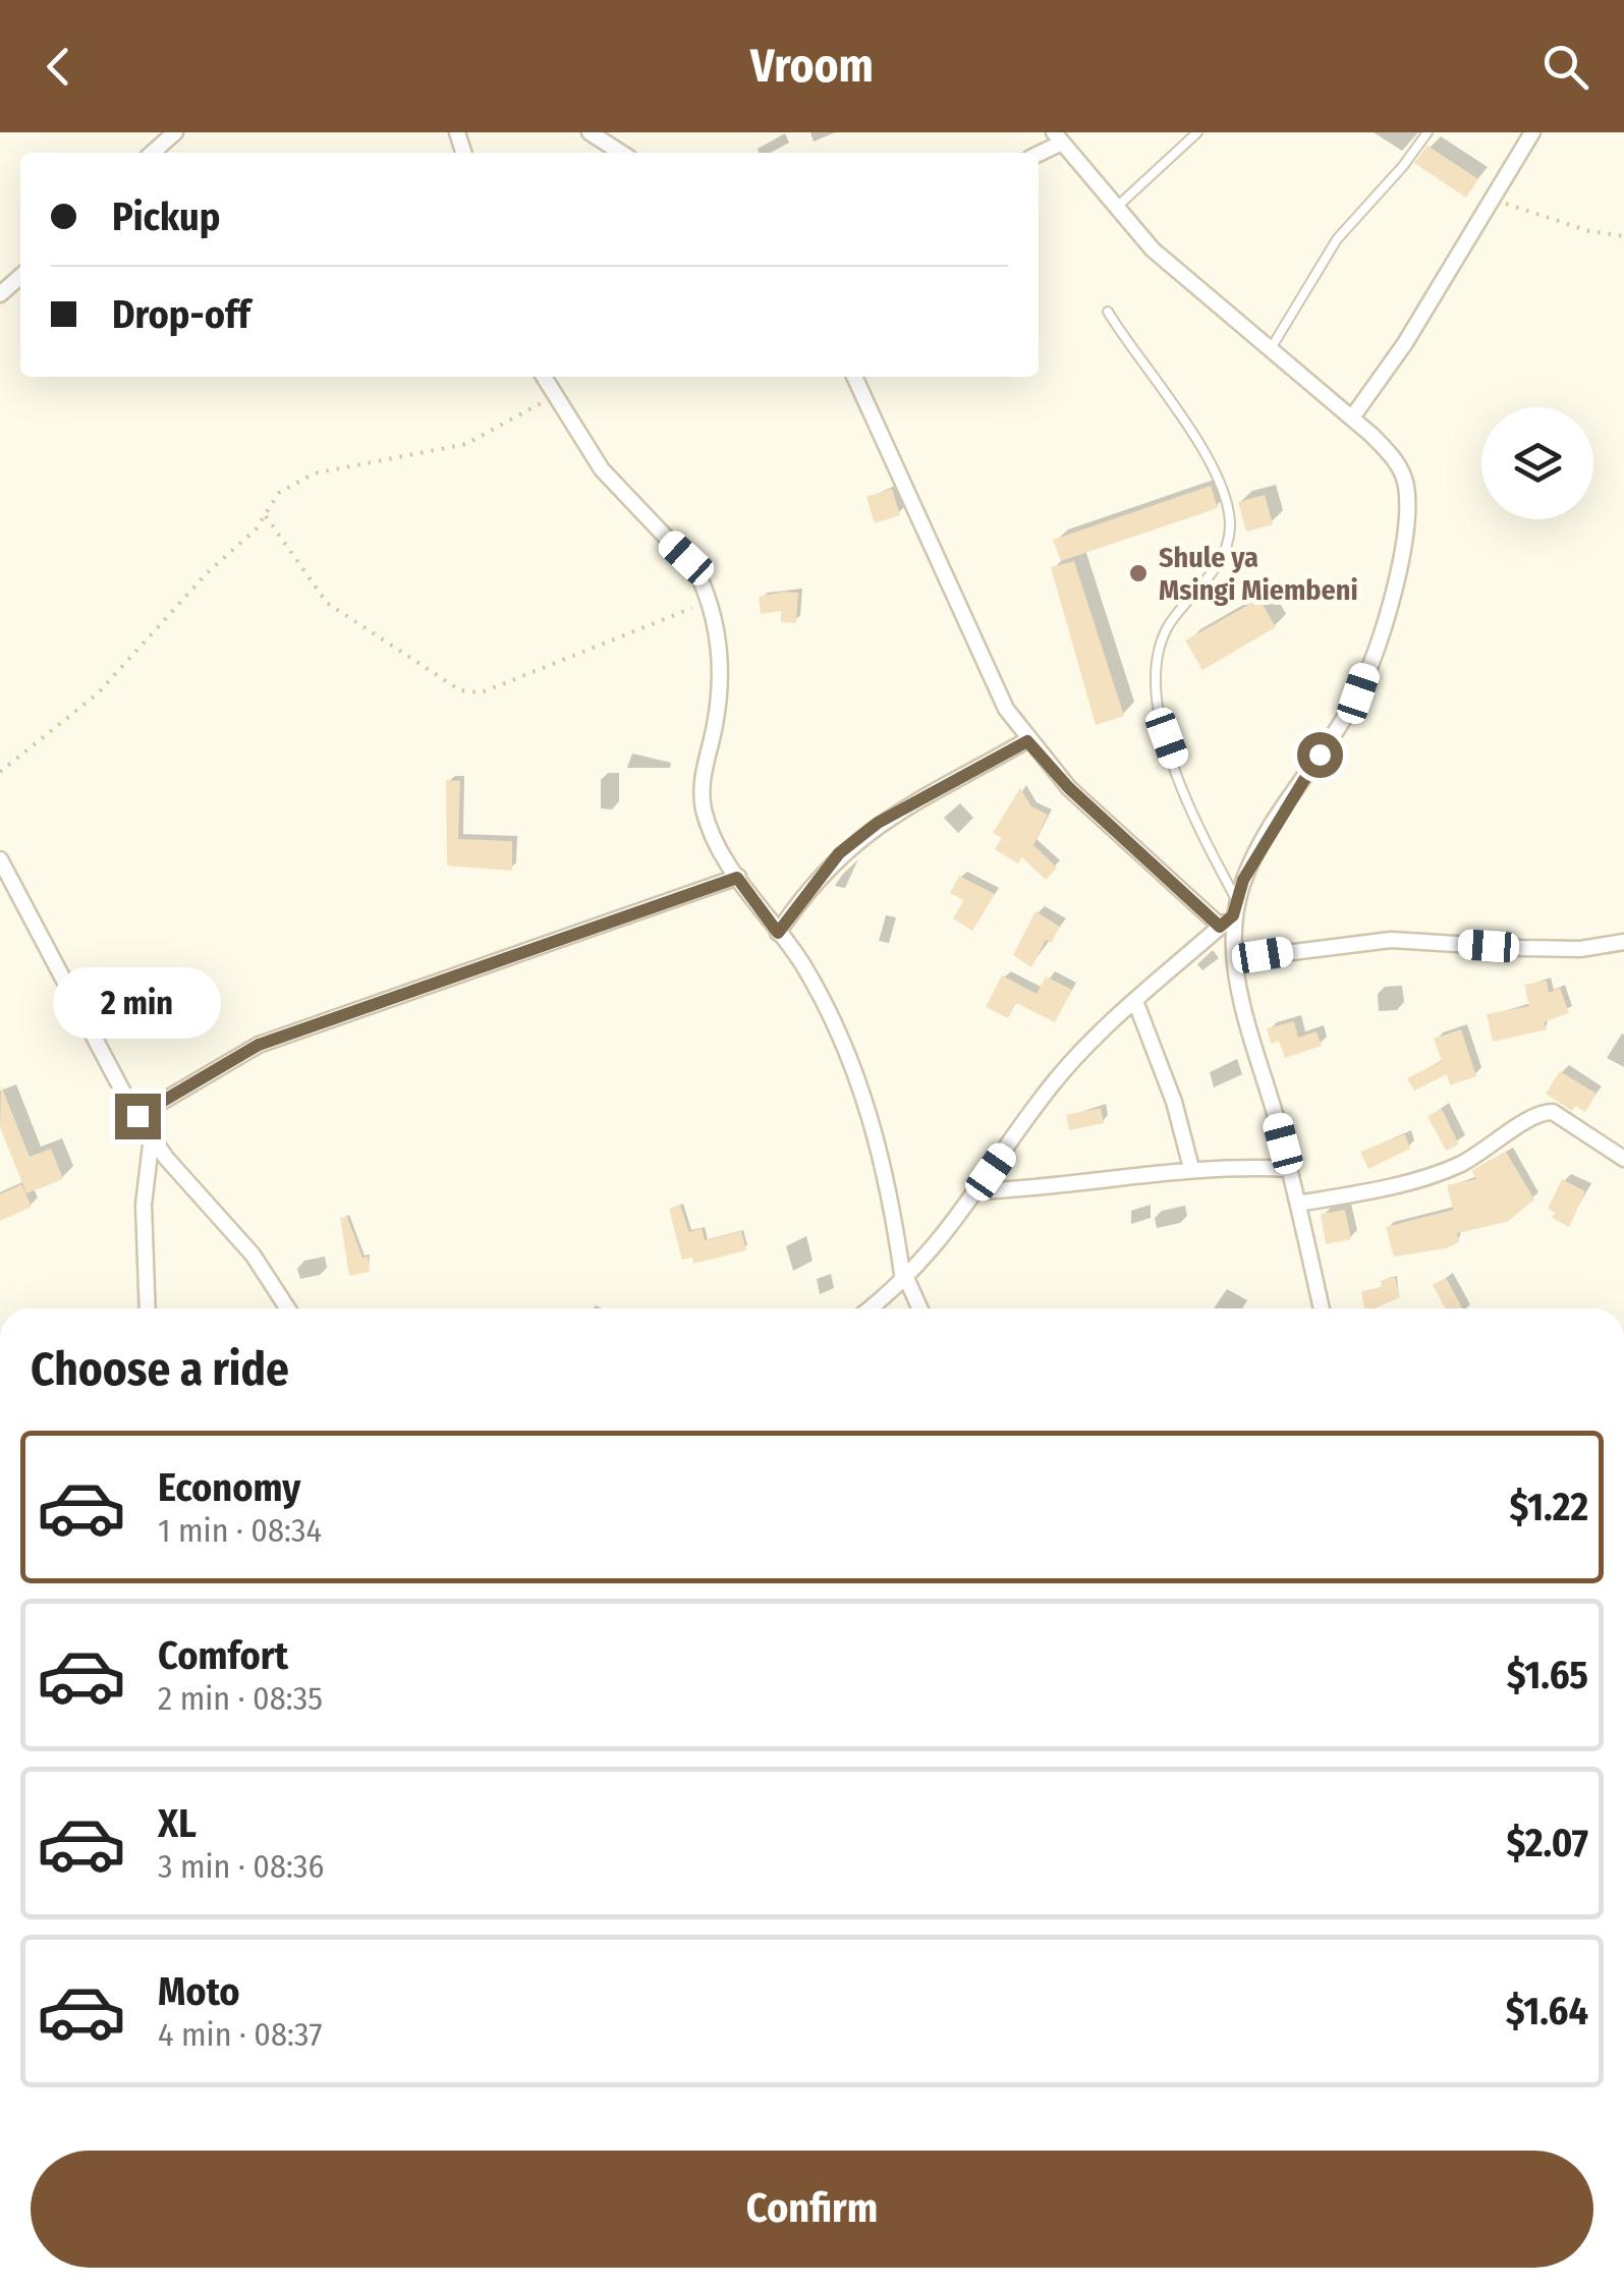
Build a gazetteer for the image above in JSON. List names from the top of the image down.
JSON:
{
  "places": ["Shule ya Msingi Miembeni"],
  "page": {
    "header": "Vroom",
    "banner": ["Pickup", "Drop-off"],
    "bubble": "2 min",
    "heading": "Choose a ride",
    "list": [
      {
        "name": "Economy",
        "note": "1 min · 08:34",
        "value": "$1.22"
      },
      {
        "name": "Comfort",
        "note": "2 min · 08:35",
        "value": "$1.65"
      },
      {
        "name": "XL",
        "note": "3 min · 08:36",
        "value": "$2.07"
      },
      {
        "name": "Moto",
        "note": "4 min · 08:37",
        "value": "$1.64"
      }
    ],
    "buttons": "Confirm"
  }
}
